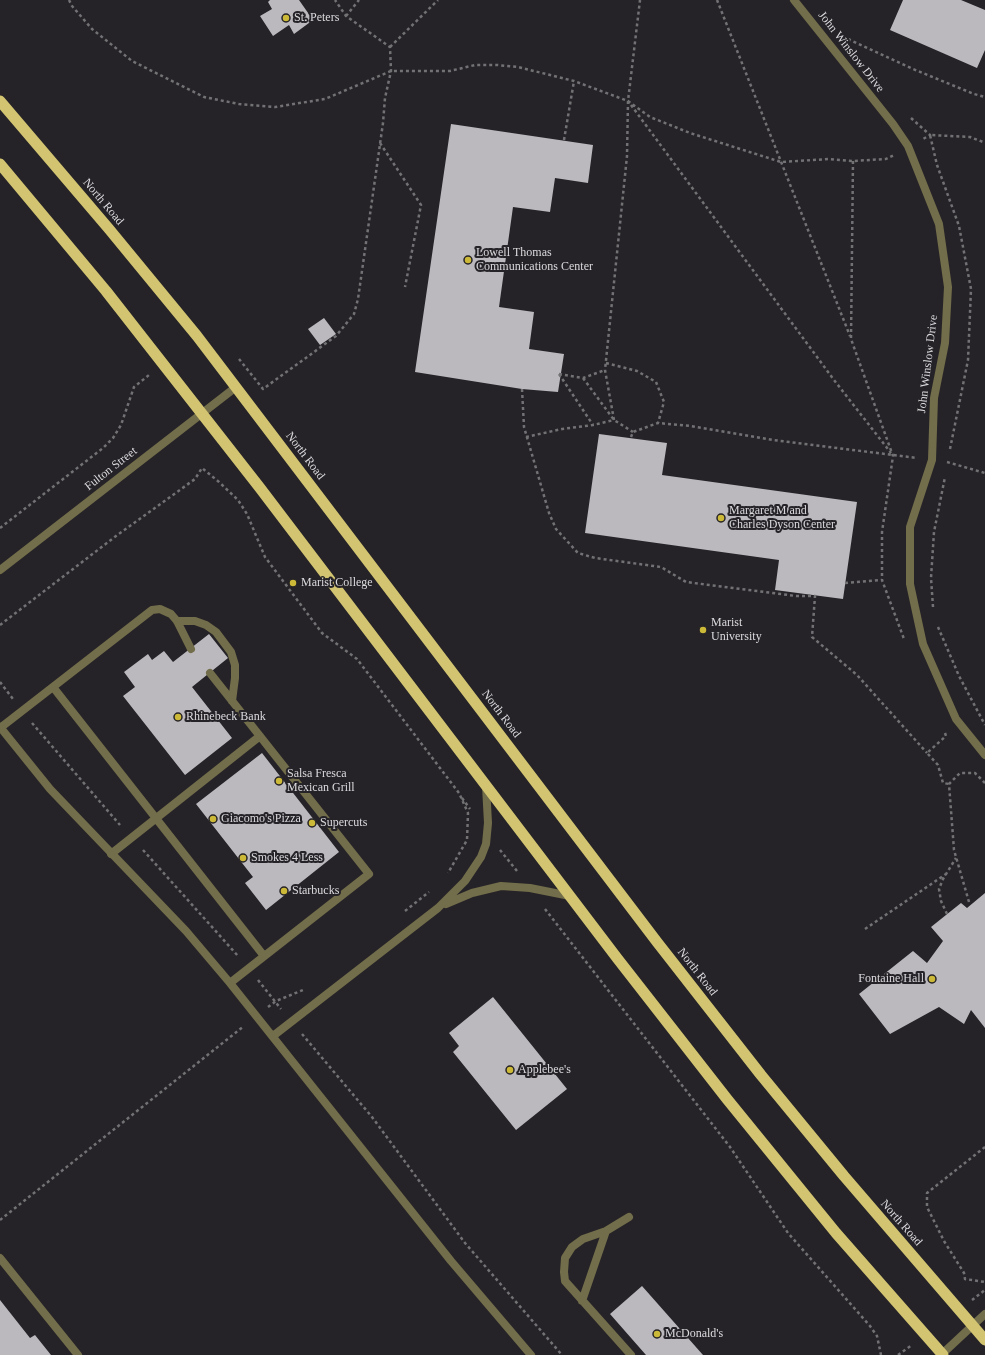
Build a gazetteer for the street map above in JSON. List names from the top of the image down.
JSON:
{
  "streets": {
    "highway": ["North Road"],
    "street": ["John Winslow Drive", "Fulton Street"]
  },
  "crossings": [
    ["North Road", "Fulton Street"]
  ],
  "places": [
    "St. Peters",
    "Lowell Thomas Communications Center",
    "Margaret M and Charles Dyson Center",
    "Marist College",
    "Marist University",
    "Rhinebeck Bank",
    "Salsa Fresca Mexican Grill",
    "Giacomo's Pizza",
    "Supercuts",
    "Smokes 4 Less",
    "Starbucks",
    "Fontaine Hall",
    "Applebee's",
    "McDonald's"
  ]
}
